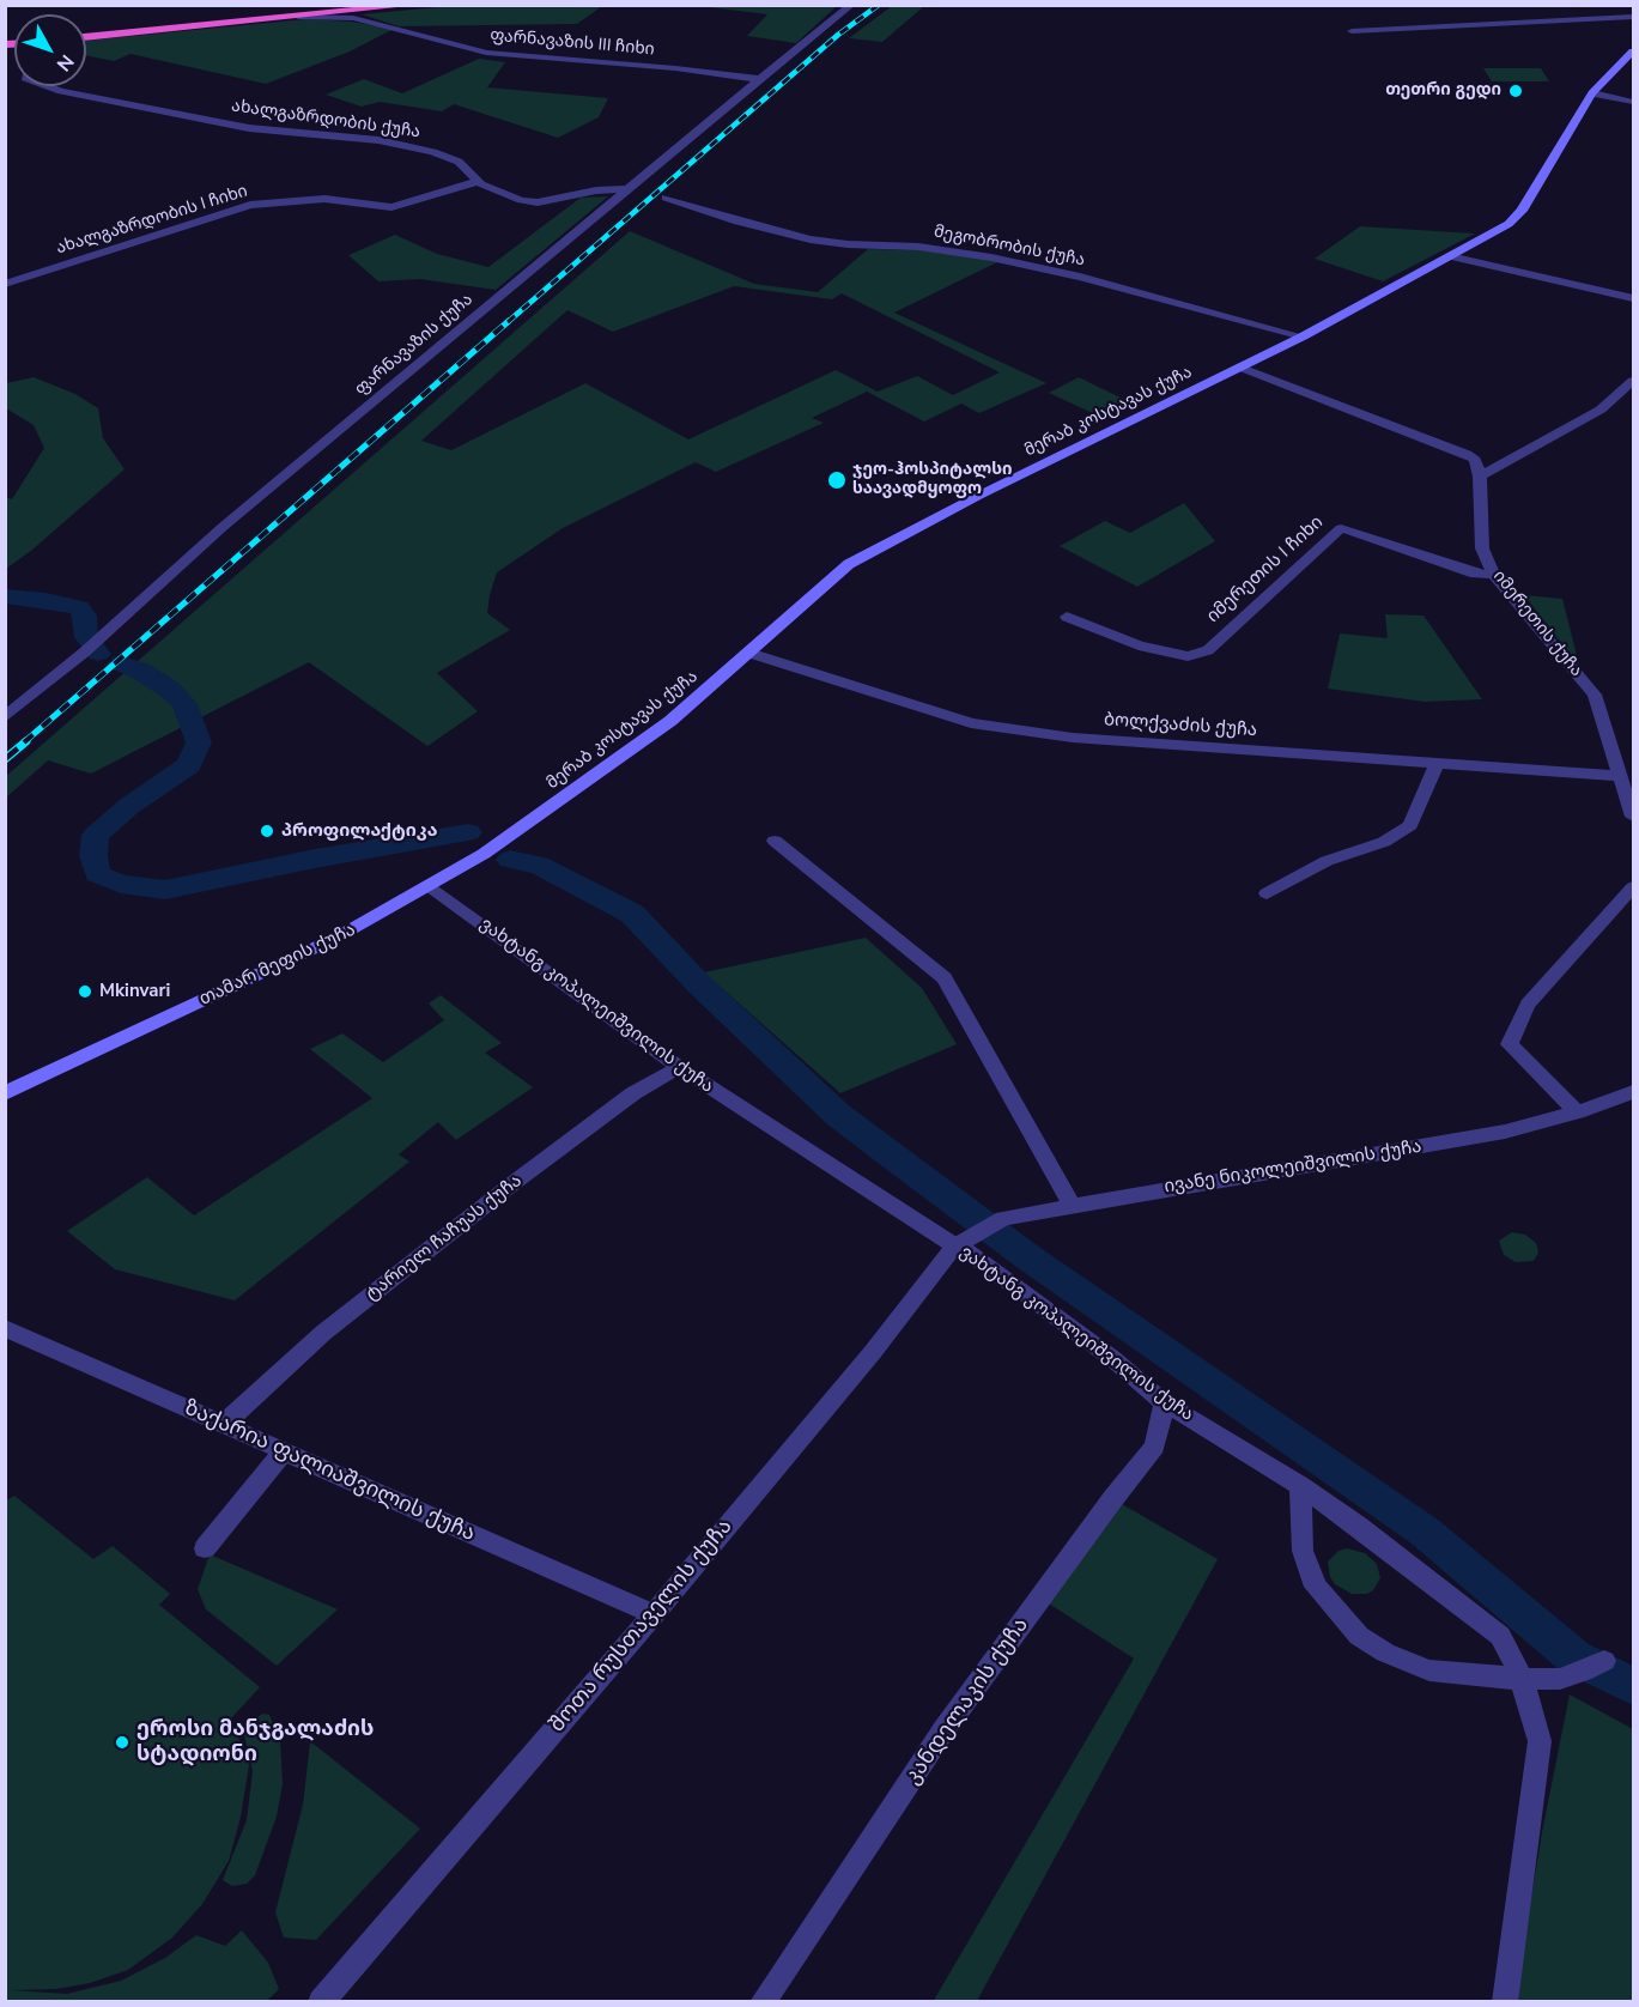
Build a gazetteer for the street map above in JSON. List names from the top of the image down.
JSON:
{
  "streets": {
    "main road": ["მერაბ კოსტავას ქუჩა", "თამარ მეფის ქუჩა"],
    "street": [
      "ფარნავაზის III ჩიხი",
      "ახალგაზრდობის ქუჩა",
      "ახალგაზრდობის I ჩიხი",
      "მეგობრობის ქუჩა",
      "ფარნავაზის ქუჩა",
      "იმერეთის I ჩიხი",
      "იმერეთის ქუჩა",
      "ბოლქვაძის ქუჩა",
      "ვახტანგ კოპალეიშვილის ქუჩა",
      "ივანე ნიკოლეიშვილის ქუჩა",
      "ტარიელ ჩაჩუას ქუჩა",
      "ზაქარია ფალიაშვილის ქუჩა",
      "შოთა რუსთაველის ქუჩა",
      "კანდელაკის ქუჩა"
    ]
  },
  "crossings": [
    ["ფარნავაზის III ჩიხი", "ფარნავაზის ქუჩა"],
    ["ახალგაზრდობის ქუჩა", "ახალგაზრდობის I ჩიხი"],
    ["ახალგაზრდობის ქუჩა", "ფარნავაზის ქუჩა"],
    ["მეგობრობის ქუჩა", "მერაბ კოსტავას ქუჩა"],
    ["მერაბ კოსტავას ქუჩა", "ბოლქვაძის ქუჩა"],
    ["მერაბ კოსტავას ქუჩა", "თამარ მეფის ქუჩა"],
    ["მერაბ კოსტავას ქუჩა", "ვახტანგ კოპალეიშვილის ქუჩა"],
    ["იმერეთის I ჩიხი", "იმერეთის ქუჩა"],
    ["იმერეთის ქუჩა", "ბოლქვაძის ქუჩა"],
    ["თამარ მეფის ქუჩა", "ვახტანგ კოპალეიშვილის ქუჩა"],
    ["ვახტანგ კოპალეიშვილის ქუჩა", "ივანე ნიკოლეიშვილის ქუჩა"],
    ["ვახტანგ კოპალეიშვილის ქუჩა", "ტარიელ ჩაჩუას ქუჩა"],
    ["ვახტანგ კოპალეიშვილის ქუჩა", "შოთა რუსთაველის ქუჩა"],
    ["ვახტანგ კოპალეიშვილის ქუჩა", "კანდელაკის ქუჩა"],
    ["ივანე ნიკოლეიშვილის ქუჩა", "შოთა რუსთაველის ქუჩა"],
    ["ტარიელ ჩაჩუას ქუჩა", "ზაქარია ფალიაშვილის ქუჩა"],
    ["ზაქარია ფალიაშვილის ქუჩა", "შოთა რუსთაველის ქუჩა"]
  ],
  "places": [
    "თეთრი გედი",
    "ჯეო-ჰოსპიტალსი საავადმყოფო",
    "პროფილაქტიკა",
    "Mkinvari",
    "ეროსი მანჯგალაძის სტადიონი"
  ],
  "north": "bottom right"
}
